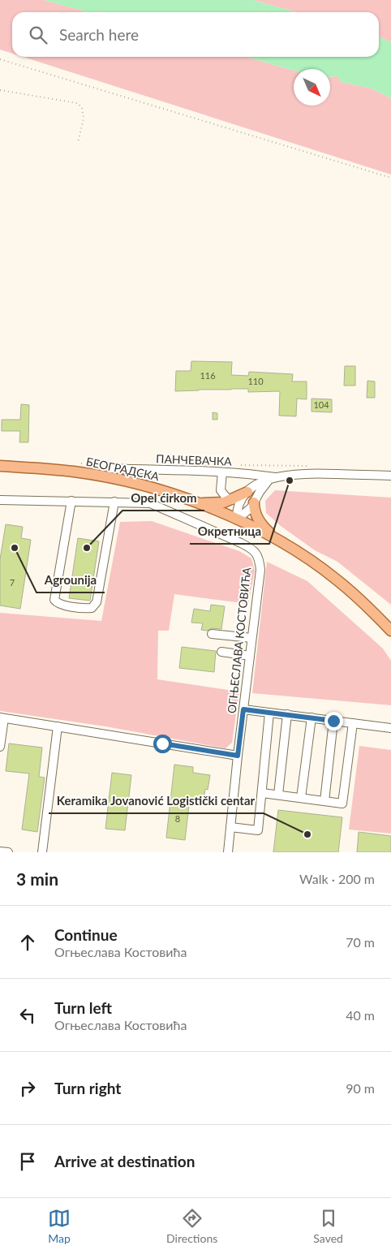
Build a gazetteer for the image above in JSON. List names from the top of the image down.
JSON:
{
  "streets": {
    "main road": ["БЕОГРАДСКА"],
    "street": ["ПАНЧЕВАЧКА", "ОГЊЕСЛАВА КОСТОВИЋА"]
  },
  "places": [
    "Окретница",
    "Agrounija",
    "Opel ćirkom",
    "Keramika Jovanović Logistički centar"
  ],
  "house_numbers": [
    "116",
    "110",
    "104",
    "7",
    "8"
  ],
  "north": "bottom right",
  "page": {
    "search": "Search here",
    "heading": ["3 min", "Walk · 200 m"],
    "list": [
      ["Continue", "Огњеслава Костовића", "70 m"],
      ["Turn left", "Огњеслава Костовића", "40 m"],
      ["Turn right", "90 m"],
      "Arrive at destination"
    ],
    "nav": ["Map", "Directions", "Saved"]
  }
}
